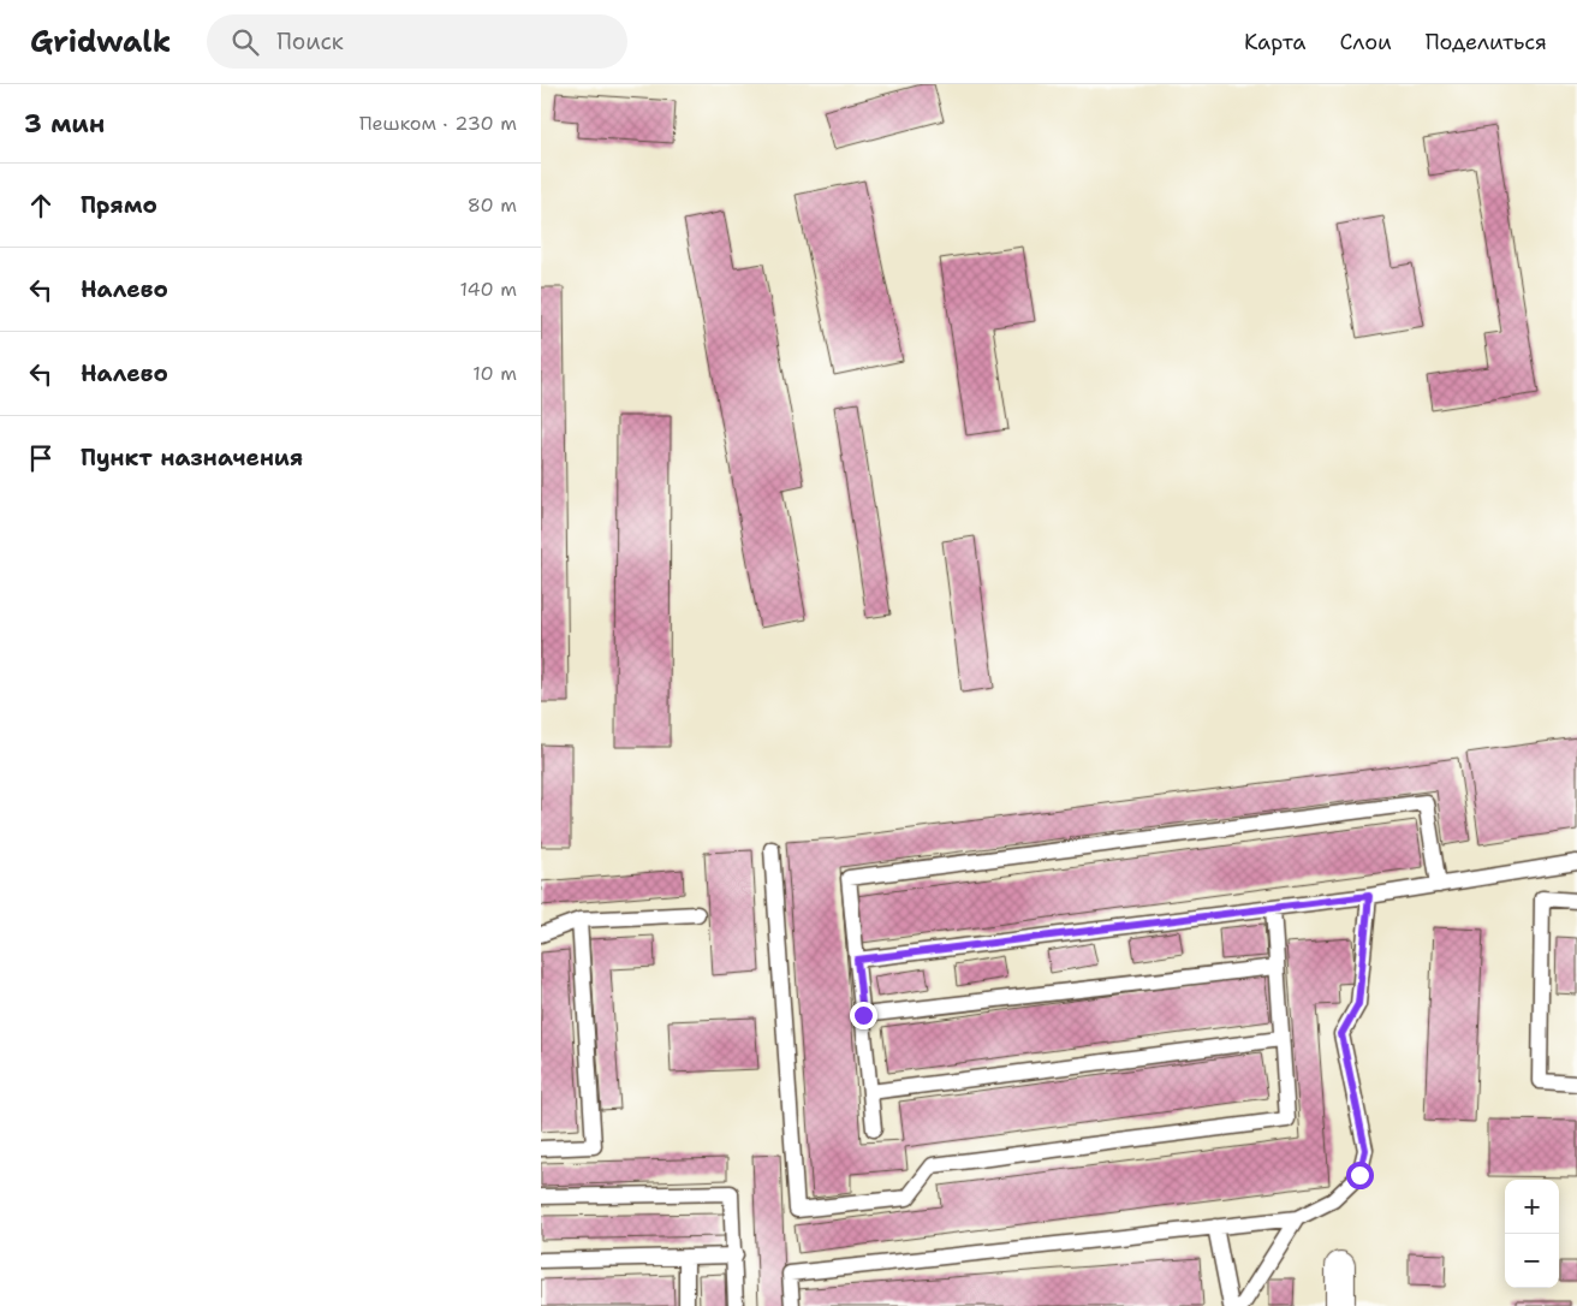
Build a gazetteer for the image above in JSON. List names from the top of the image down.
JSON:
{
  "page": {
    "header": "Gridwalk",
    "search": "Поиск",
    "nav": ["Карта", "Слои", "Поделиться"],
    "heading": ["3 мин", "Пешком · 230 m"],
    "list": [
      ["Прямо", "80 m"],
      ["Налево", "140 m"],
      ["Налево", "10 m"],
      "Пункт назначения"
    ],
    "map_buttons": ["+", "−"]
  }
}
